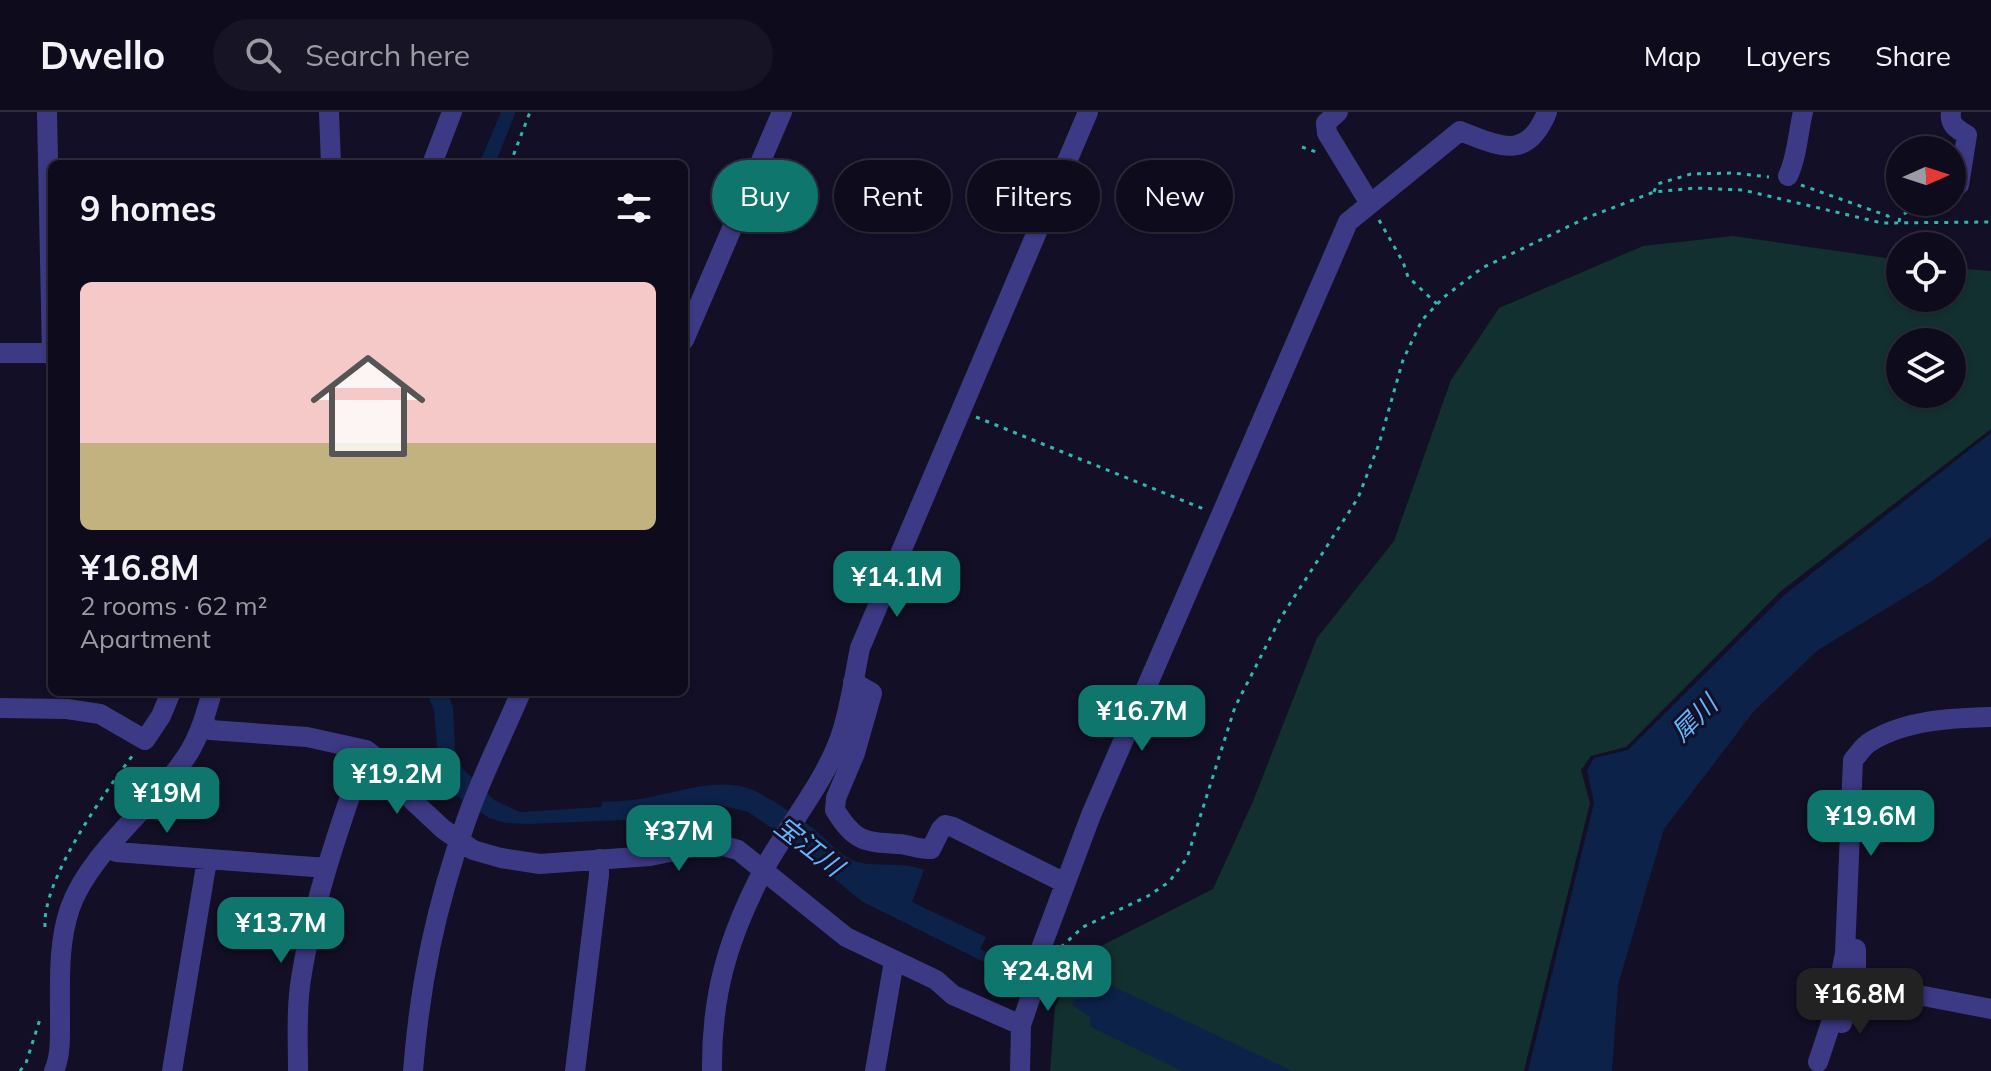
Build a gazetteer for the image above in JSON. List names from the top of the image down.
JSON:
{
  "water": ["犀川", "宝江川"],
  "north": "right",
  "page": {
    "header": "Dwello",
    "search": "Search here",
    "nav": ["Map", "Layers", "Share"],
    "chip": [
      "Buy",
      "Rent",
      "Filters",
      "New"
    ],
    "heading": "9 homes",
    "list": [
      {
        "name": "¥16.8M",
        "note": "2 rooms · 62 m² · Apartment"
      }
    ],
    "price": [
      "¥14.1M",
      "¥16.7M",
      "¥19.2M",
      "¥19M",
      "¥19.6M",
      "¥37M",
      "¥13.7M",
      "¥24.8M",
      "¥16.8M"
    ]
  }
}
